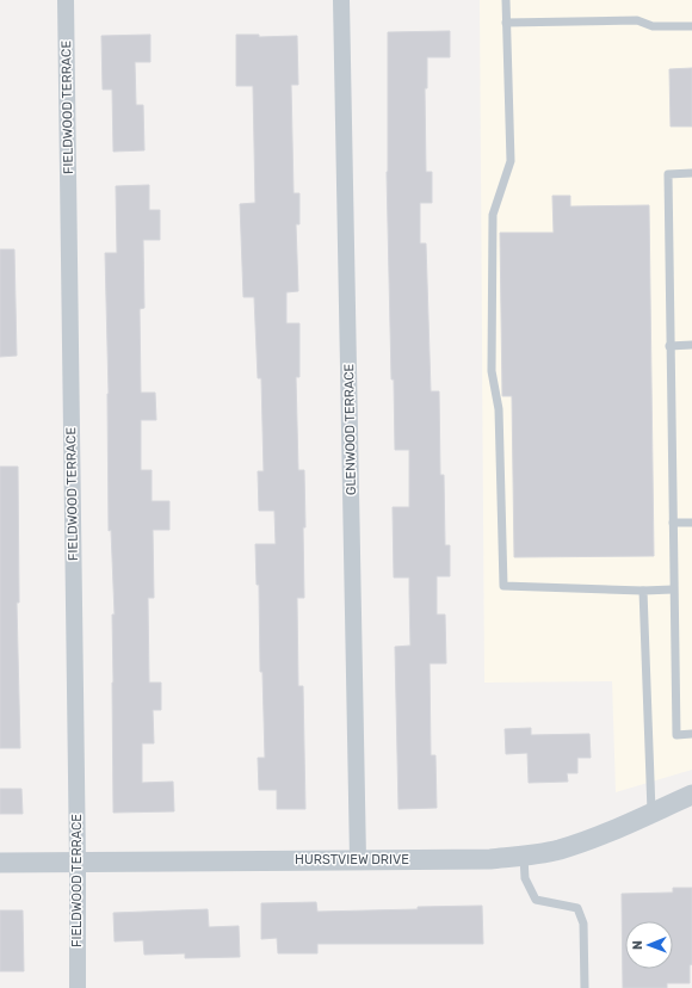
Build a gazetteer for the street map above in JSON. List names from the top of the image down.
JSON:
{
  "streets": {
    "street": ["FIELDWOOD TERRACE", "GLENWOOD TERRACE", "HURSTVIEW DRIVE"]
  },
  "crossings": [
    ["FIELDWOOD TERRACE", "HURSTVIEW DRIVE"],
    ["GLENWOOD TERRACE", "HURSTVIEW DRIVE"]
  ],
  "north": "left"
}
